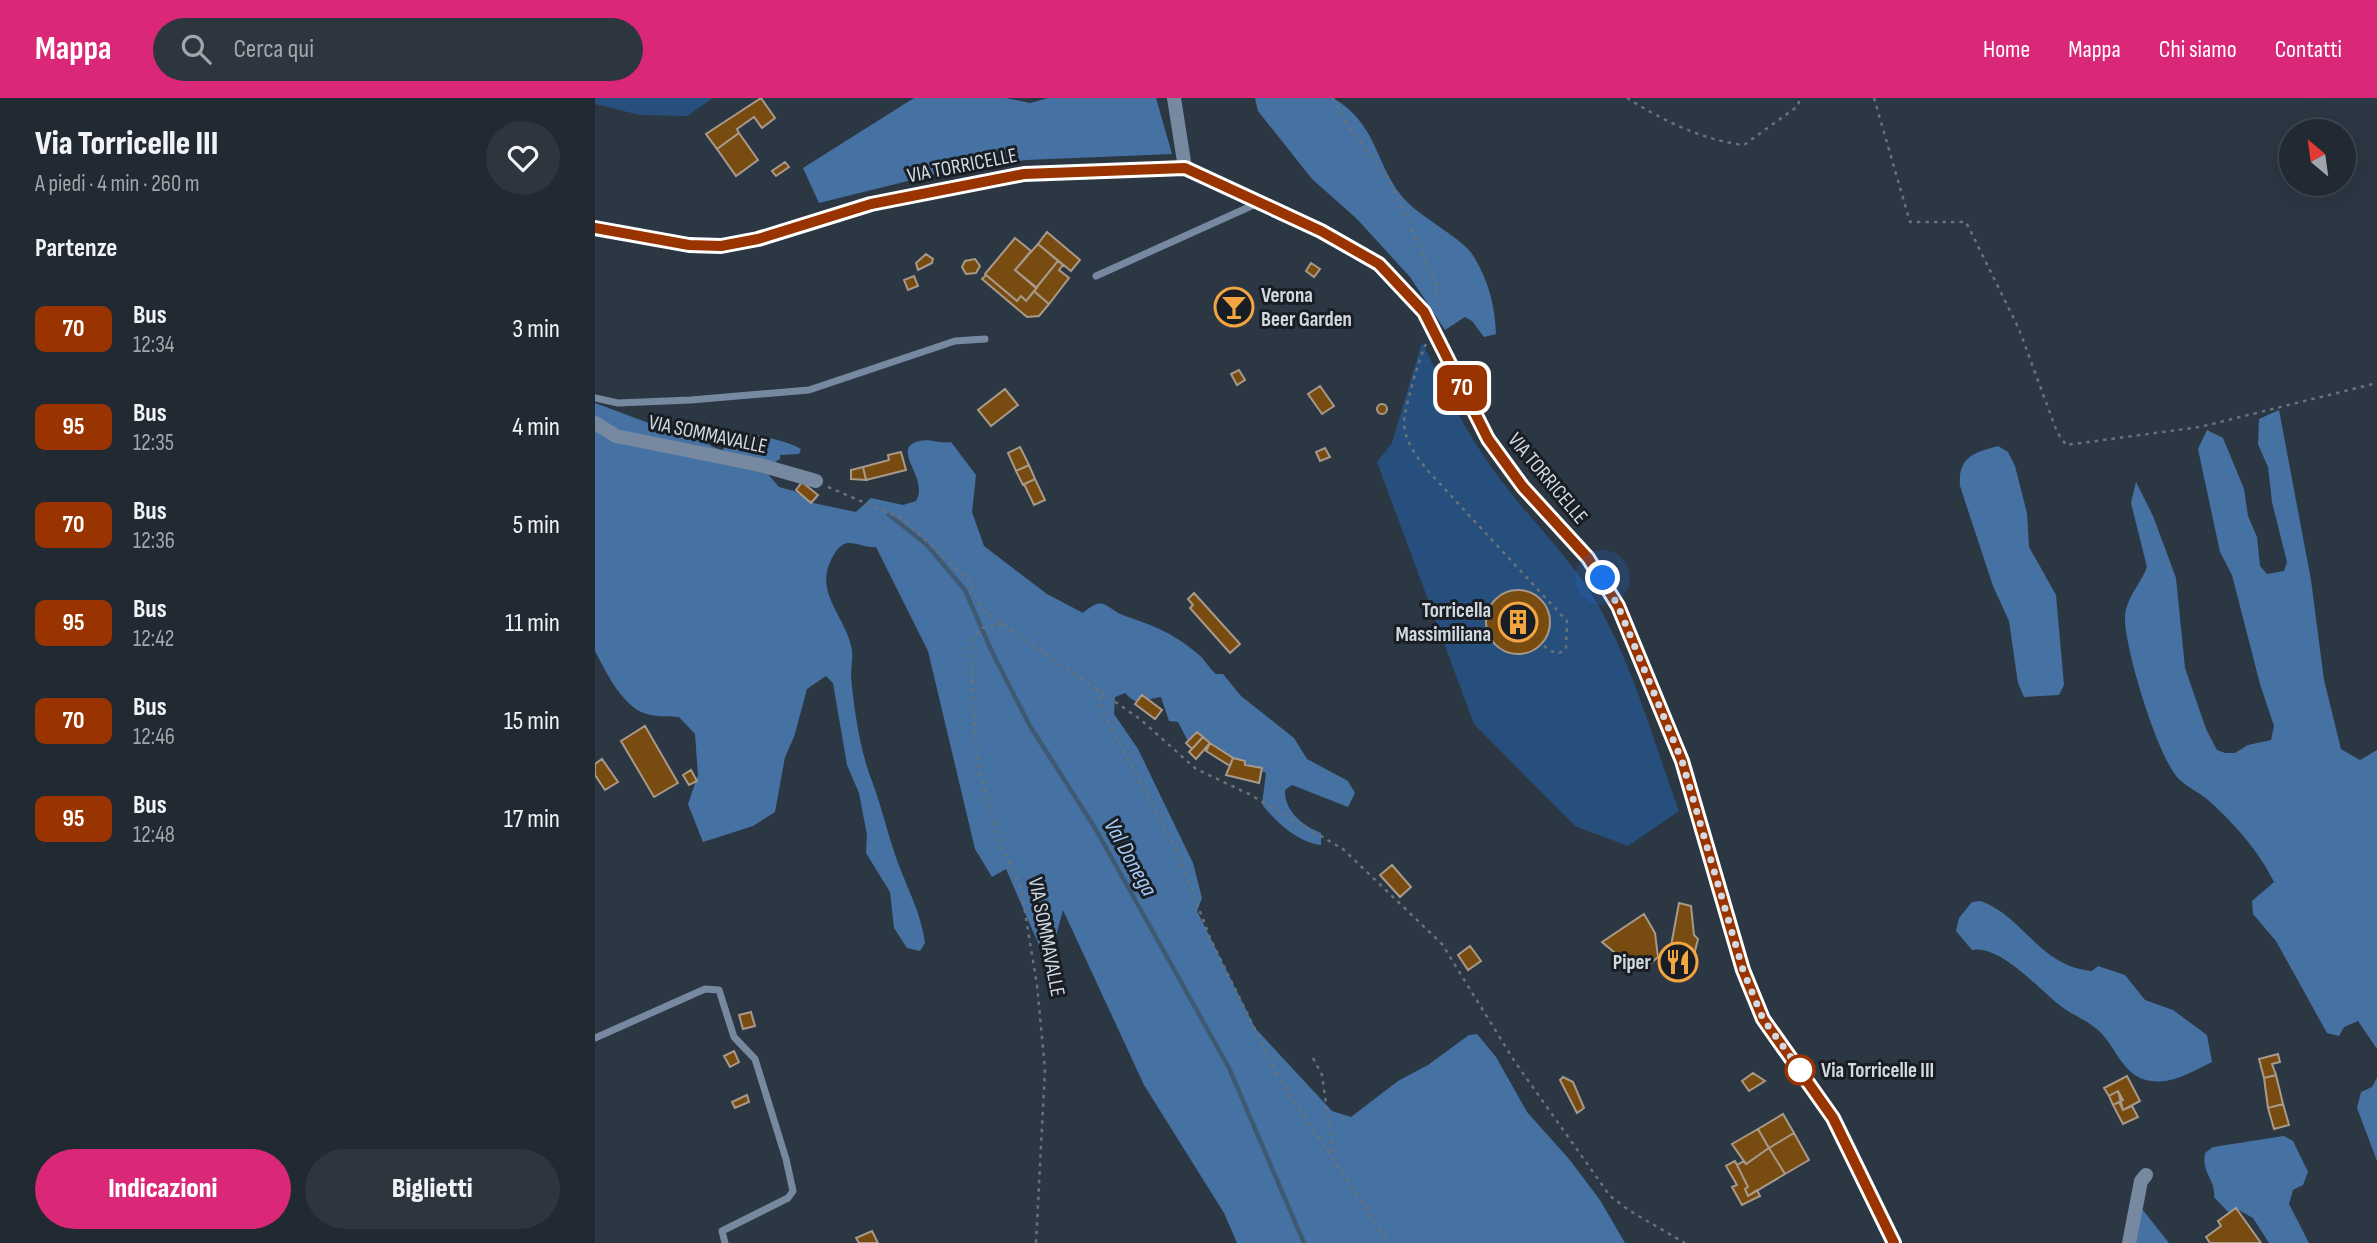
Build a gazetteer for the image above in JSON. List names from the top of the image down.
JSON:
{
  "streets": {
    "street": ["VIA TORRICELLE", "VIA SOMMAVALLE"]
  },
  "water": ["Val Donega"],
  "places": {
    "bar": ["Verona Beer Garden"],
    "building": ["Torricella Massimiliana"],
    "restaurant": ["Piper"],
    "other": ["Via Torricelle III"]
  },
  "lines": ["bus line 70"],
  "north": "top left",
  "page": {
    "header": "Mappa",
    "search": "Cerca qui",
    "nav": [
      "Home",
      "Mappa",
      "Chi siamo",
      "Contatti"
    ],
    "heading": [
      ["Via Torricelle III", "A piedi · 4 min · 260 m"],
      "Partenze"
    ],
    "on_map": "70",
    "list": [
      {
        "mark": "70",
        "name": "Bus",
        "note": "12:34",
        "value": "3 min"
      },
      {
        "mark": "95",
        "name": "Bus",
        "note": "12:35",
        "value": "4 min"
      },
      {
        "mark": "70",
        "name": "Bus",
        "note": "12:36",
        "value": "5 min"
      },
      {
        "mark": "95",
        "name": "Bus",
        "note": "12:42",
        "value": "11 min"
      },
      {
        "mark": "70",
        "name": "Bus",
        "note": "12:46",
        "value": "15 min"
      },
      {
        "mark": "95",
        "name": "Bus",
        "note": "12:48",
        "value": "17 min"
      }
    ],
    "buttons": ["Indicazioni", "Biglietti"]
  }
}
